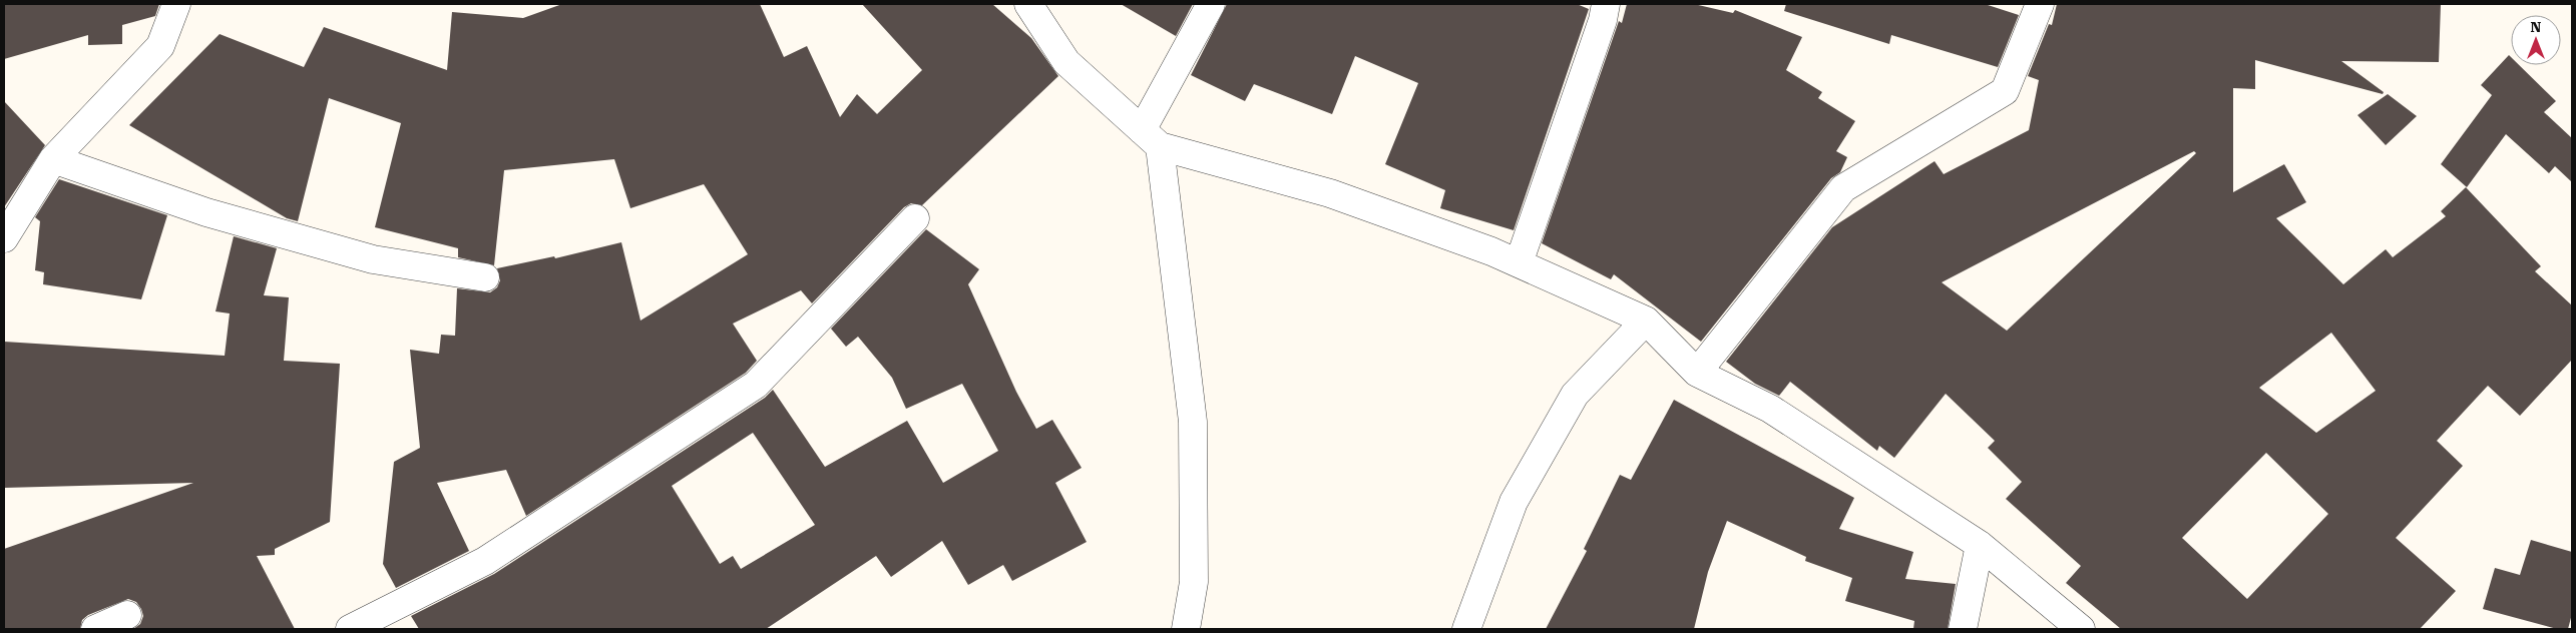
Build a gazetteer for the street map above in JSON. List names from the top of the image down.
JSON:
{
  "north": "top"
}
